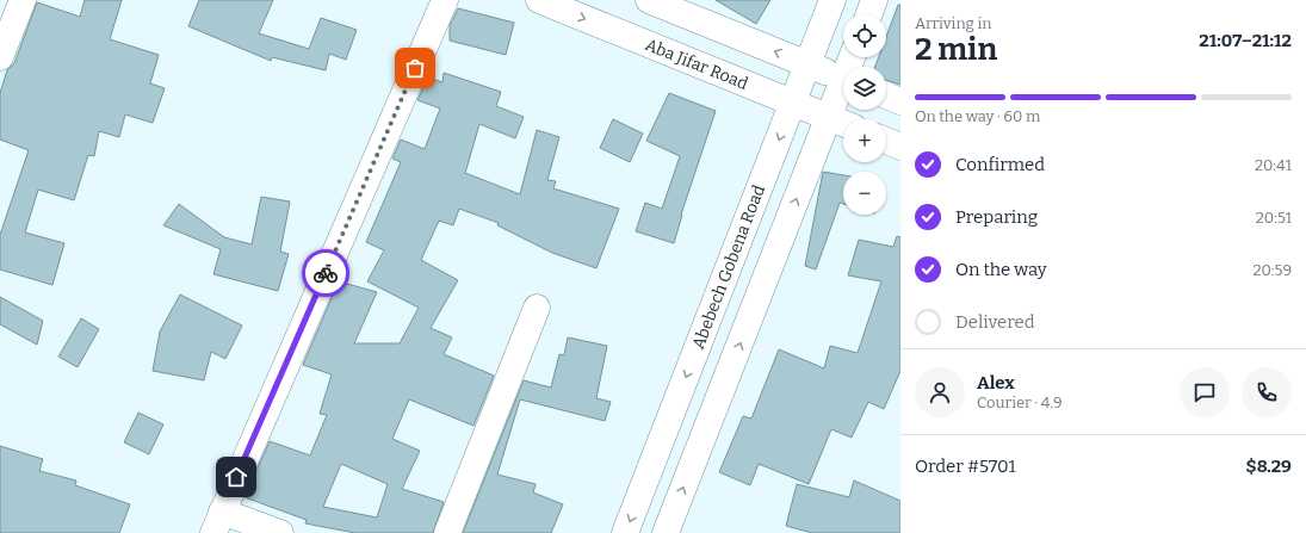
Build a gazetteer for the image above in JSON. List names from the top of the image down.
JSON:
{
  "streets": {
    "street": ["Aba Jifar Road", "Abebech Gobena Road"]
  },
  "crossings": [
    ["Aba Jifar Road", "Abebech Gobena Road"]
  ],
  "page": {
    "heading": ["2 min", "Arriving in", "21:07–21:12"],
    "panel": [
      "Alex",
      "Courier · 4.9",
      "Order #5701",
      "$8.29"
    ],
    "map_buttons": ["+", "−"],
    "bar": "On the way · 60 m",
    "list": [
      ["Confirmed", "20:41"],
      ["Preparing", "20:51"],
      ["On the way", "20:59"],
      "Delivered"
    ]
  }
}
